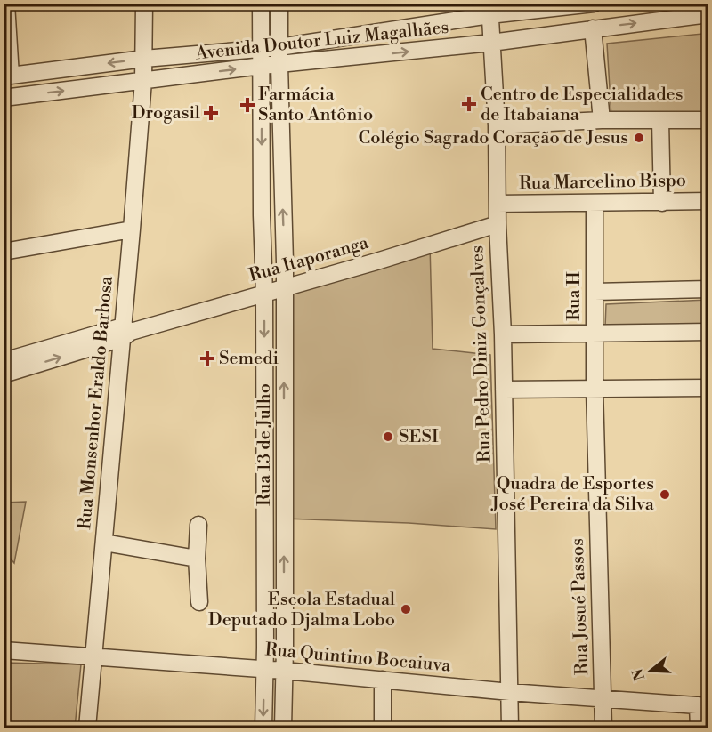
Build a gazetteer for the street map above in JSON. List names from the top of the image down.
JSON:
{
  "streets": {
    "street": [
      "Avenida Doutor Luiz Magalhães",
      "Rua Marcelino Bispo",
      "Rua Itaporanga",
      "Rua H",
      "Rua Pedro Diniz Gonçalves",
      "Rua Monsenhor Eraldo Barbosa",
      "Rua 13 de Julho",
      "Rua Josué Passos",
      "Rua Quintino Bocaiuva"
    ]
  },
  "crossings": [
    ["Avenida Doutor Luiz Magalhães", "Rua Pedro Diniz Gonçalves"],
    ["Avenida Doutor Luiz Magalhães", "Rua Monsenhor Eraldo Barbosa"],
    ["Avenida Doutor Luiz Magalhães", "Rua 13 de Julho"],
    ["Rua Marcelino Bispo", "Rua H"],
    ["Rua Marcelino Bispo", "Rua Pedro Diniz Gonçalves"],
    ["Rua Itaporanga", "Rua Pedro Diniz Gonçalves"],
    ["Rua Itaporanga", "Rua Monsenhor Eraldo Barbosa"],
    ["Rua Itaporanga", "Rua 13 de Julho"],
    ["Rua H", "Rua Josué Passos"],
    ["Rua Pedro Diniz Gonçalves", "Rua Quintino Bocaiuva"],
    ["Rua Monsenhor Eraldo Barbosa", "Rua Quintino Bocaiuva"],
    ["Rua 13 de Julho", "Rua Quintino Bocaiuva"],
    ["Rua Josué Passos", "Rua Quintino Bocaiuva"]
  ],
  "places": {
    "health": [
      "Centro de Especialidades de Itabaiana",
      "Farmácia Santo Antônio",
      "Drogasil",
      "Semedi"
    ],
    "other": [
      "Colégio Sagrado Coração de Jesus",
      "SESI",
      "Quadra de Esportes José Pereira da Silva",
      "Escola Estadual Deputado Djalma Lobo"
    ]
  },
  "north": "left"
}
